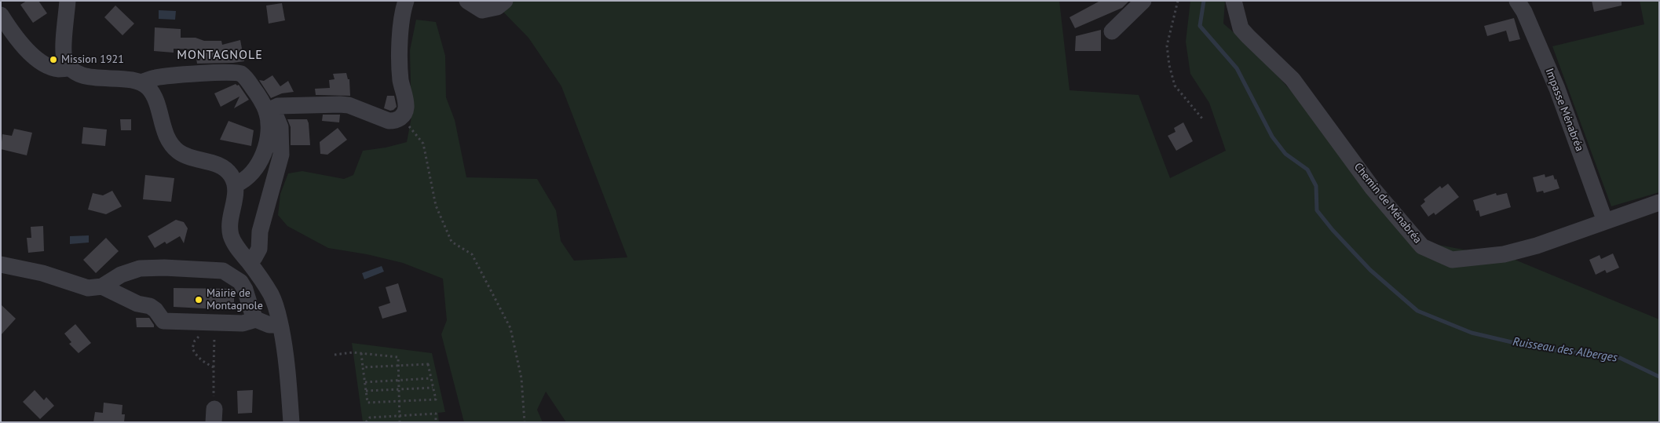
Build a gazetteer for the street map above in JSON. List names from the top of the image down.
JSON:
{
  "streets": {
    "street": ["Impasse Ménabréa", "Chemin de Ménabréa"]
  },
  "crossings": [
    ["Impasse Ménabréa", "Chemin de Ménabréa"]
  ],
  "districts": ["MONTAGNOLE"],
  "water": ["Ruisseau des Alberges"],
  "places": ["Mission 1921", "Mairie de Montagnole"]
}
